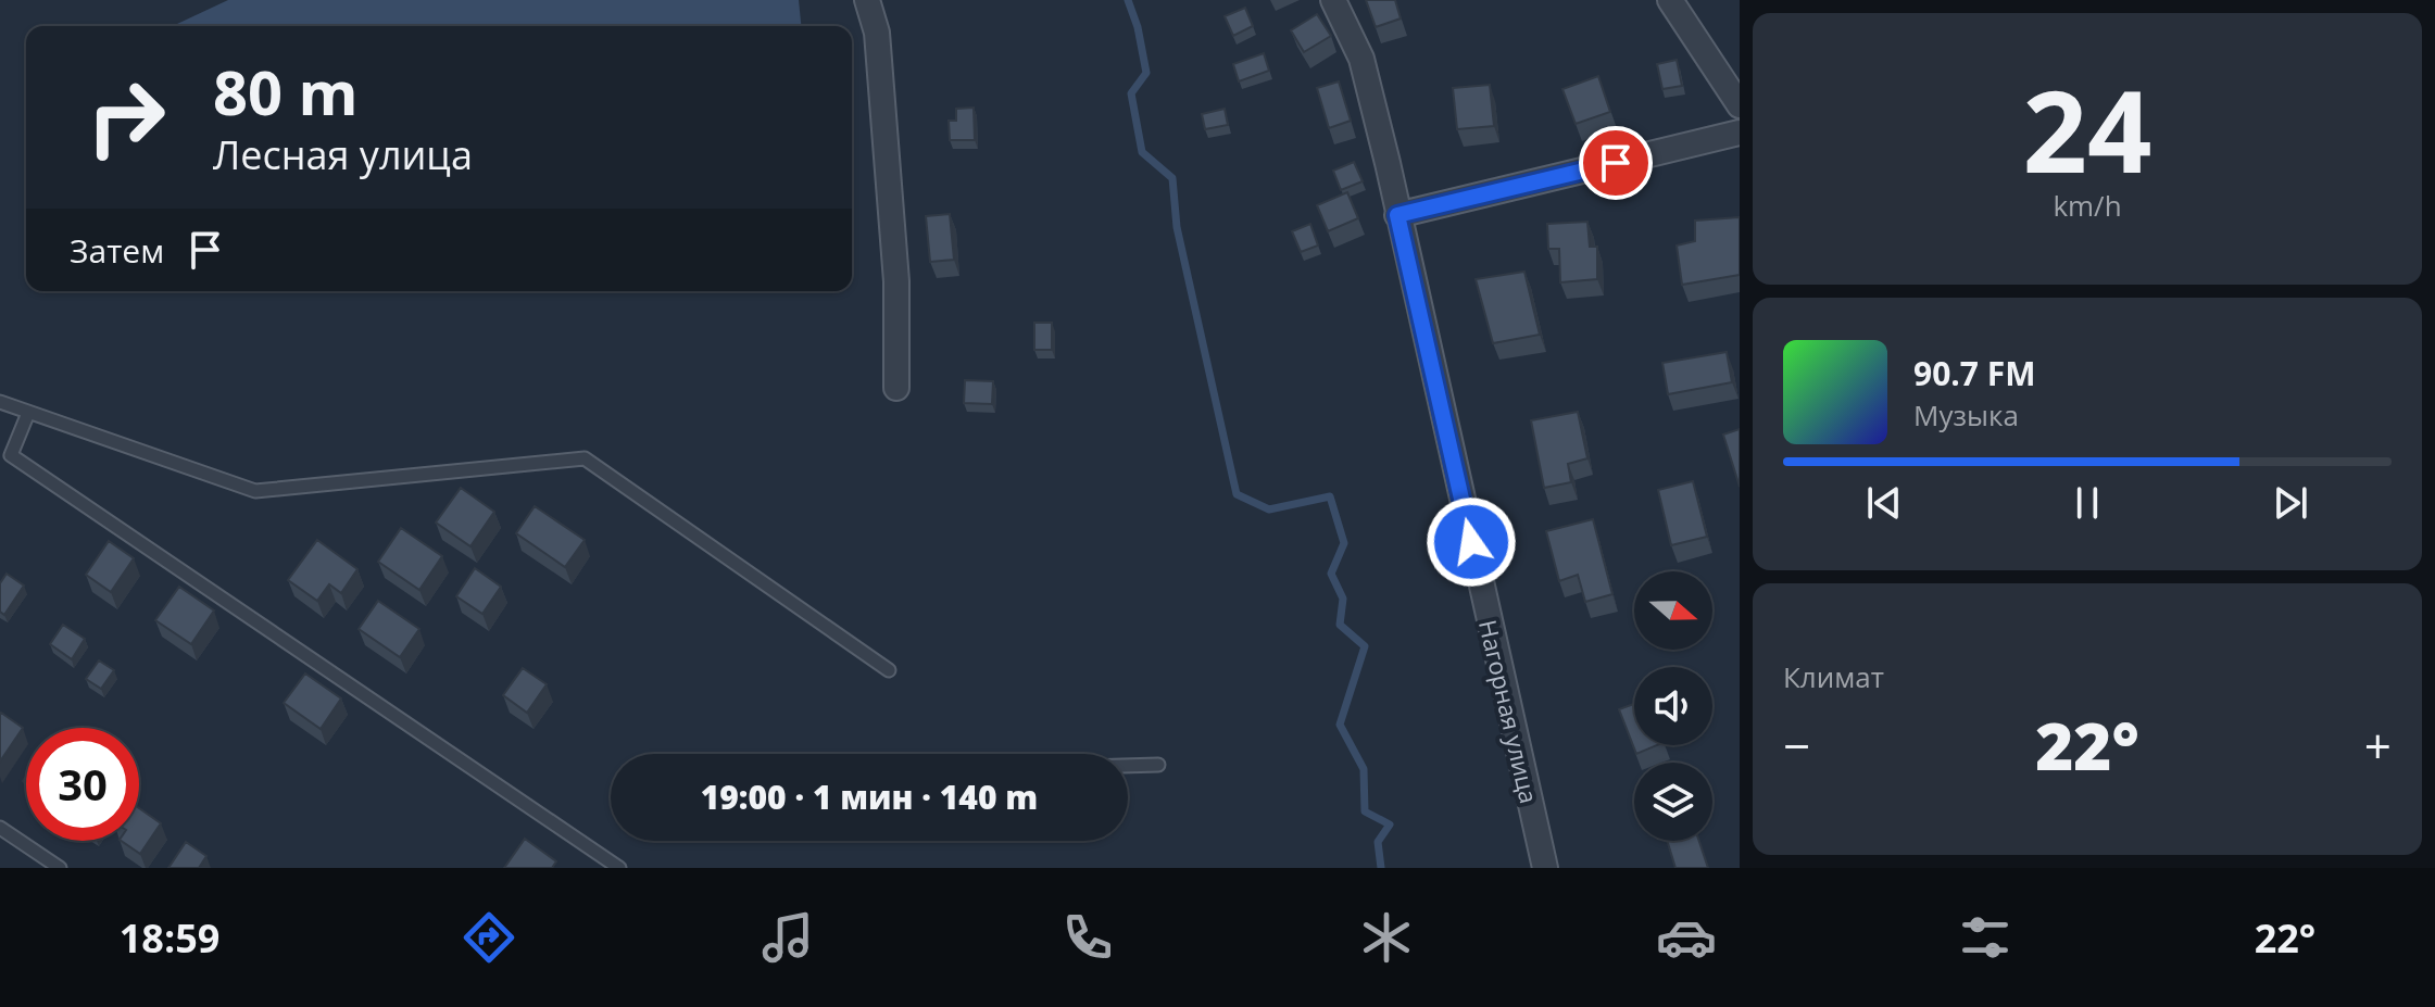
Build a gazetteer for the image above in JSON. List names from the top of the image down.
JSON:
{
  "streets": {
    "street": ["Нагорная улица"]
  },
  "north": "right",
  "page": {
    "tile": [
      ["24", "km/h"],
      "Климат"
    ],
    "turn": ["80 m", "Лесная улица"],
    "then": "Затем",
    "song": ["90.7 FM", "Музыка"],
    "heat": ["−", "22°", "+"],
    "limit": "30",
    "trip": "19:00 · 1 мин · 140 m",
    "tabs": ["18:59", "22°"]
  }
}
